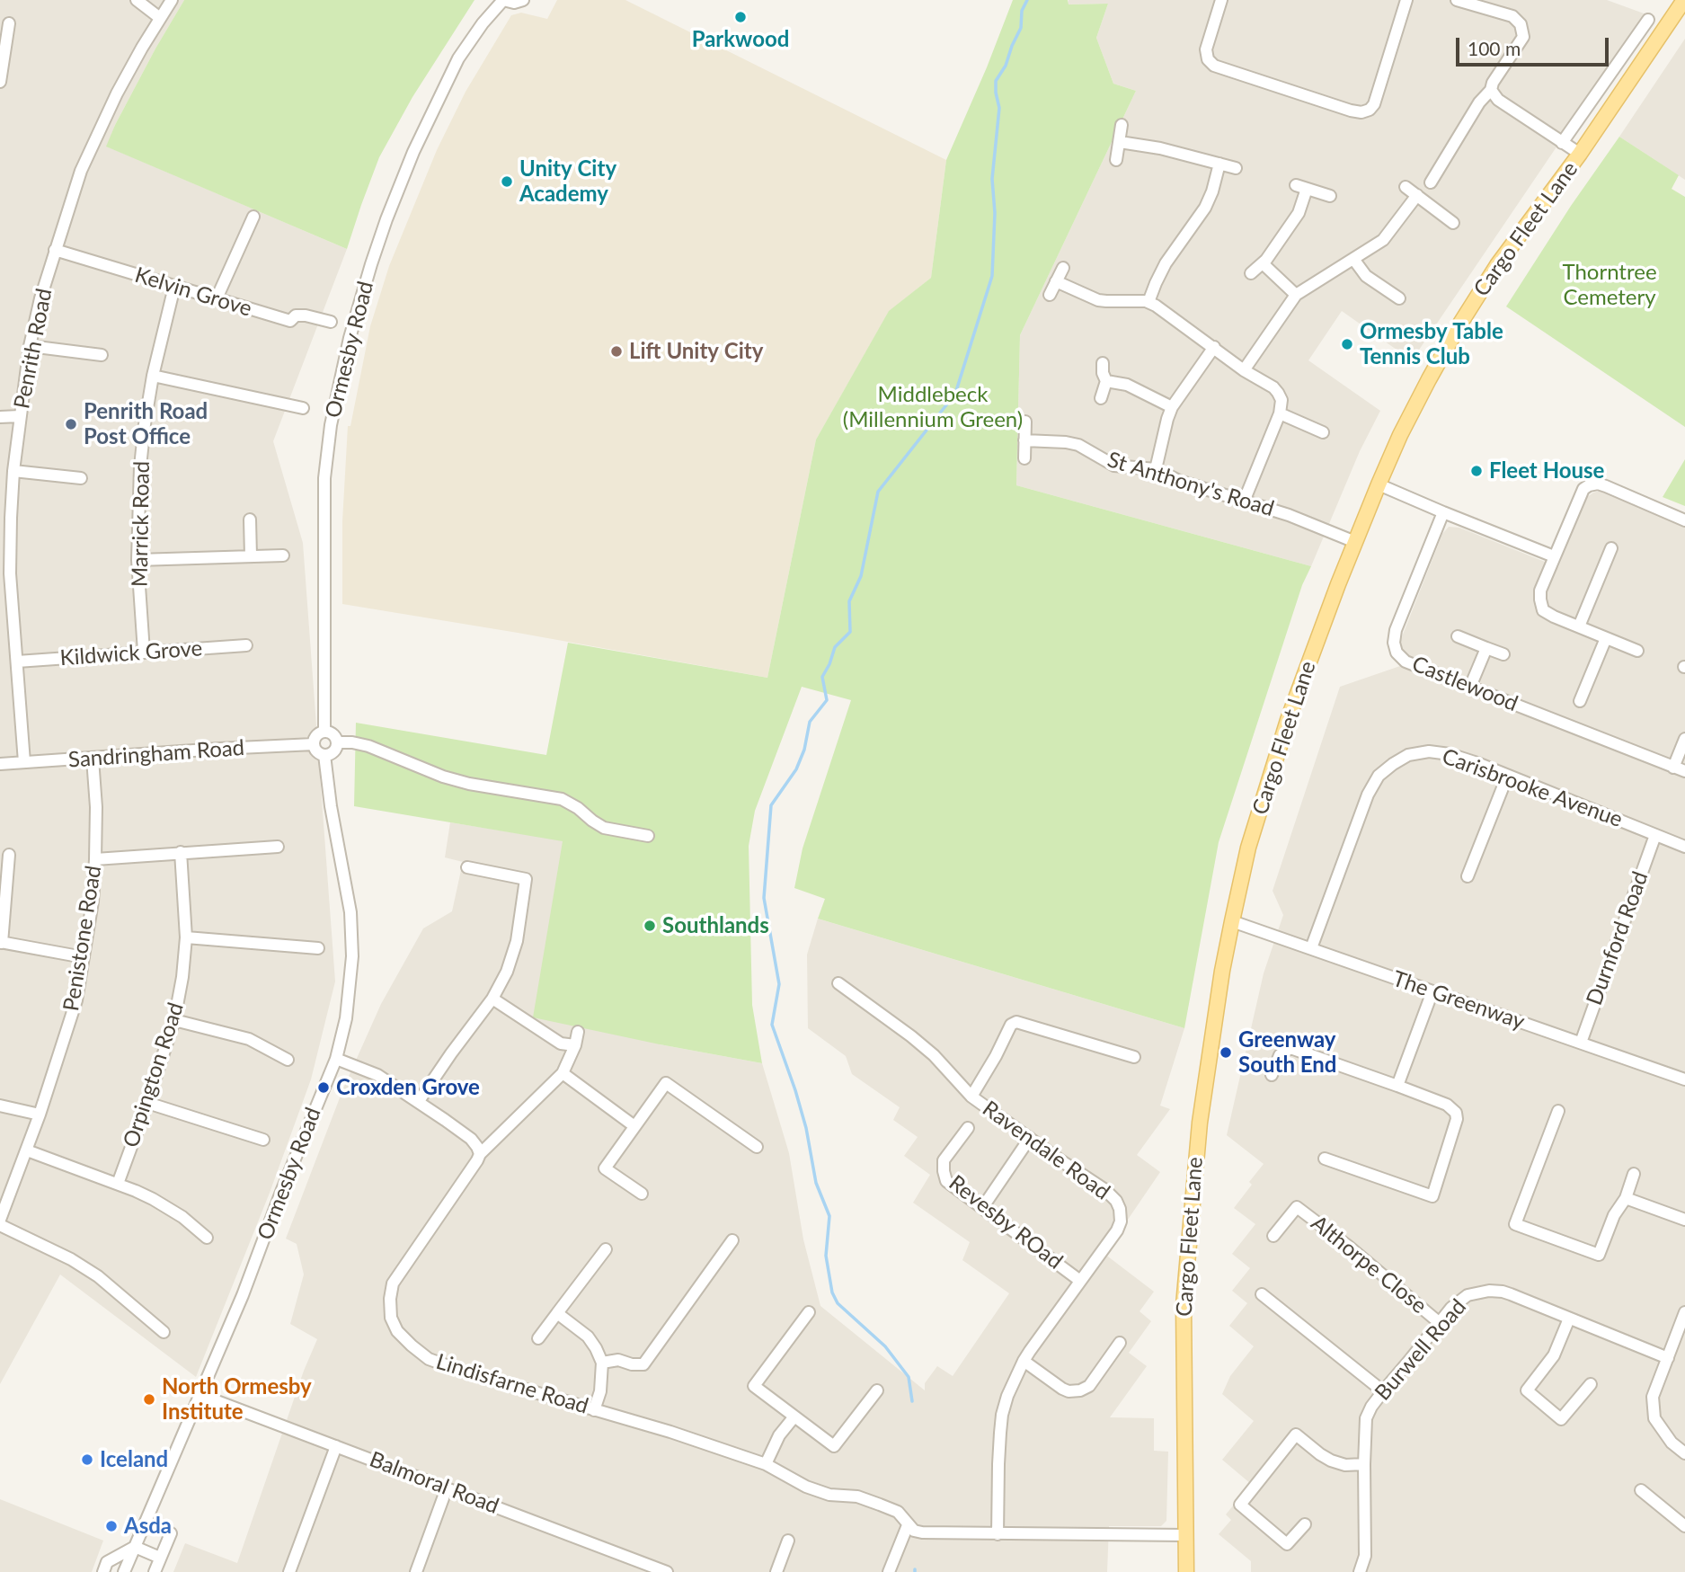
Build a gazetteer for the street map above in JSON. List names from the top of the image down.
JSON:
{
  "streets": {
    "main road": ["Cargo Fleet Lane"],
    "street": [
      "Kelvin Grove",
      "Penrith Road",
      "Ormesby Road",
      "St Anthony's Road",
      "Marrick Road",
      "Kildwick Grove",
      "Castlewood",
      "Sandringham Road",
      "Carisbrooke Avenue",
      "Penistone Road",
      "Durnford Road",
      "The Greenway",
      "Orpington Road",
      "Ravendale Road",
      "Revesby ROad",
      "Althorpe Close",
      "Burwell Road",
      "Lindisfarne Road",
      "Balmoral Road"
    ]
  },
  "crossings": [
    ["Cargo Fleet Lane", "St Anthony's Road"],
    ["Cargo Fleet Lane", "The Greenway"],
    ["Kelvin Grove", "Penrith Road"],
    ["Kelvin Grove", "Marrick Road"],
    ["Penrith Road", "Kildwick Grove"],
    ["Penrith Road", "Sandringham Road"],
    ["Ormesby Road", "Sandringham Road"],
    ["Ormesby Road", "Balmoral Road"],
    ["Marrick Road", "Kildwick Grove"],
    ["Sandringham Road", "Penistone Road"],
    ["Carisbrooke Avenue", "Durnford Road"],
    ["Carisbrooke Avenue", "The Greenway"],
    ["Durnford Road", "The Greenway"],
    ["Ravendale Road", "Revesby ROad"],
    ["Ravendale Road", "Lindisfarne Road"],
    ["Althorpe Close", "Burwell Road"]
  ],
  "parks": ["Thorntree Cemetery", "Middlebeck (Millennium Green)"],
  "places": [
    "Parkwood",
    "Unity City Academy",
    "Ormesby Table Tennis Club",
    "Lift Unity City",
    "Penrith Road Post Office",
    "Fleet House",
    "Southlands",
    "Greenway South End",
    "Croxden Grove",
    "North Ormesby Institute",
    "Iceland",
    "Asda"
  ],
  "scale_bar": "100 m"
}
